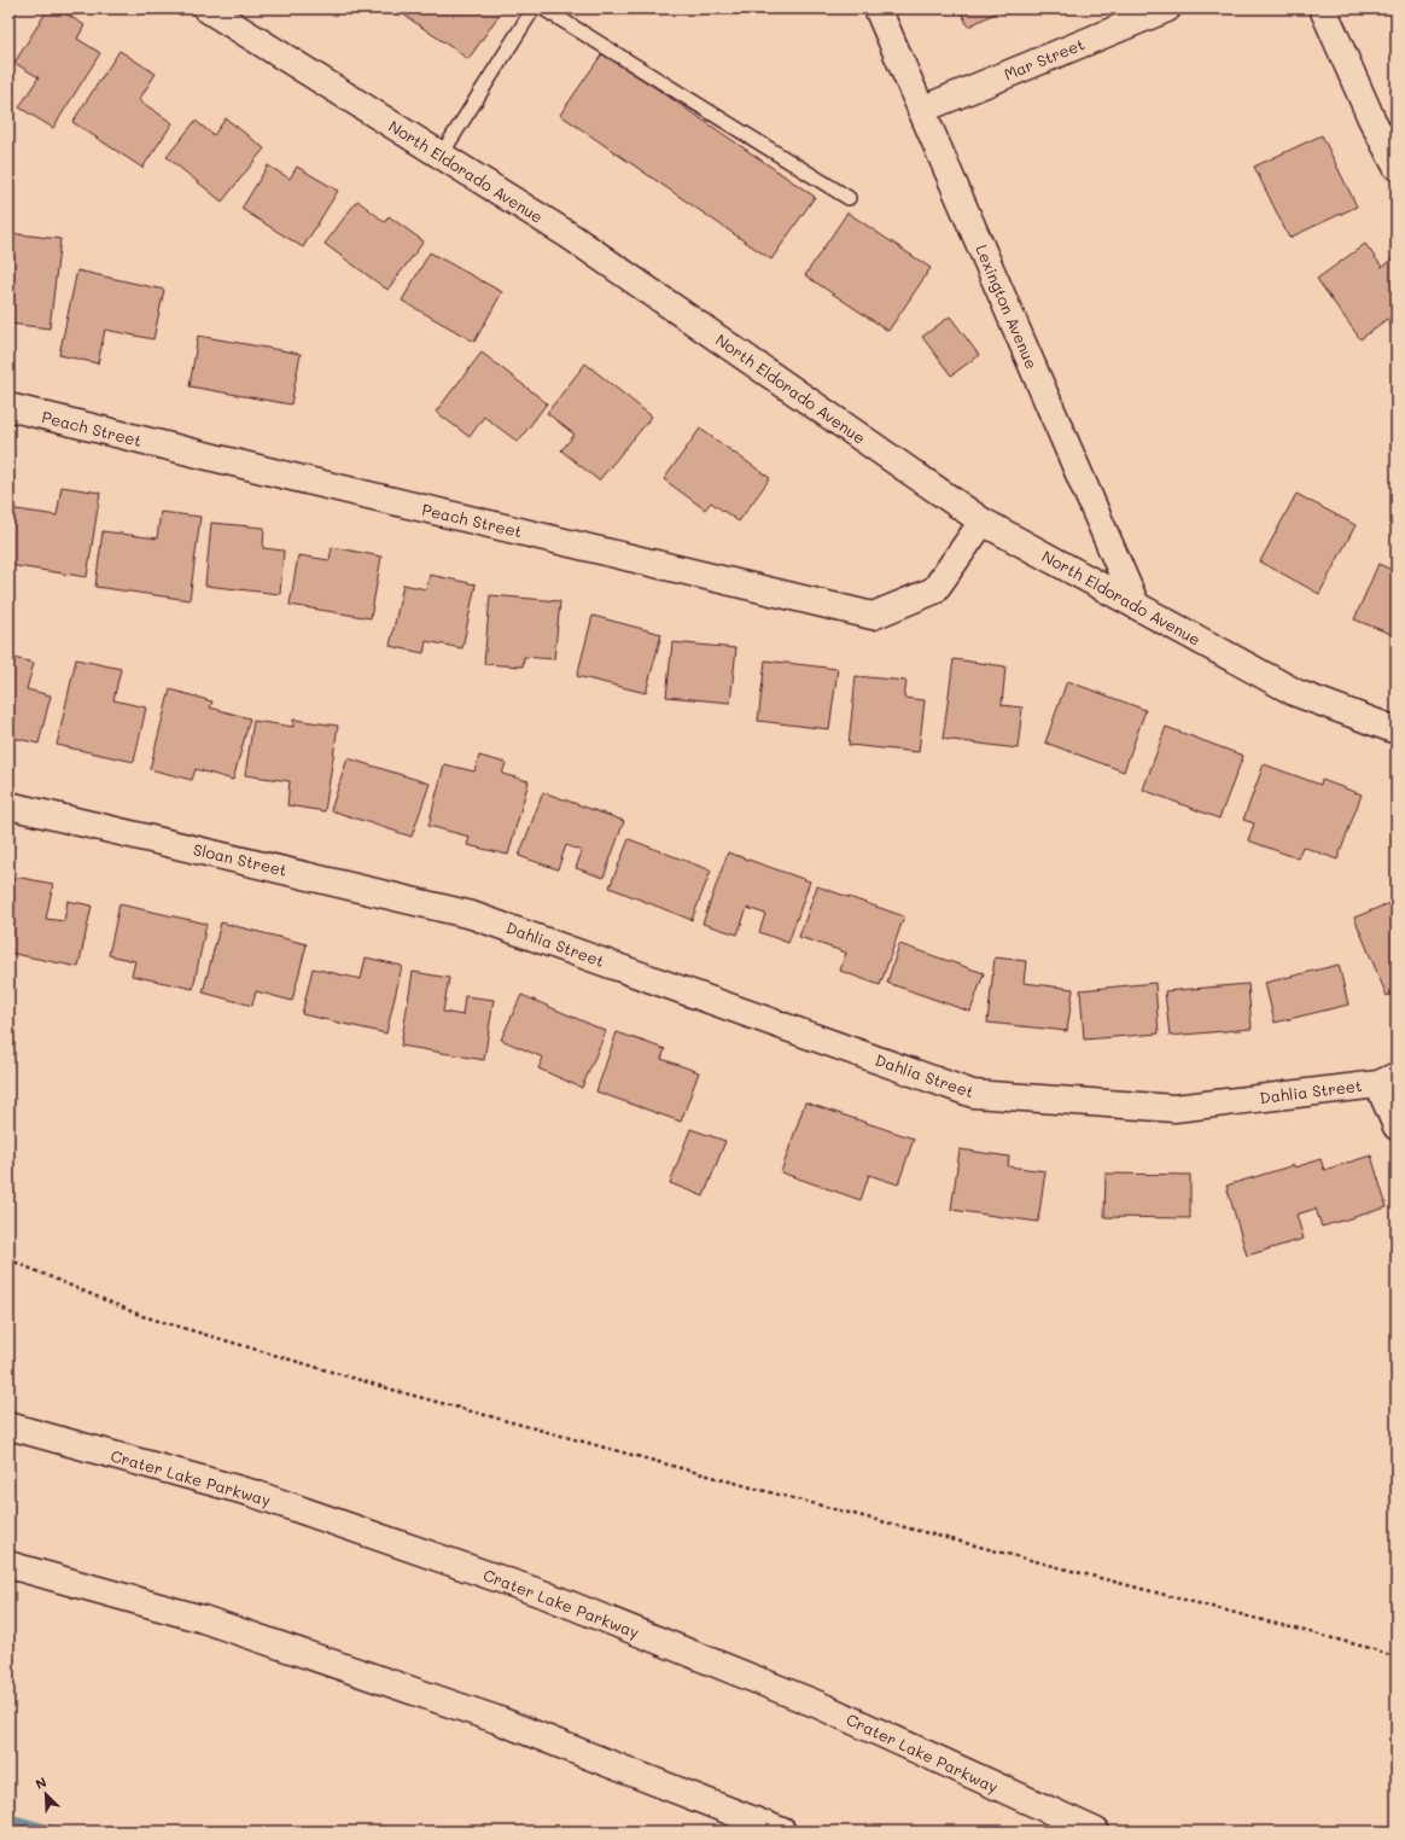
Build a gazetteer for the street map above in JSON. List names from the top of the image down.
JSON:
{
  "streets": {
    "street": [
      "Mar Street",
      "North Eldorado Avenue",
      "Lexington Avenue",
      "Peach Street",
      "Sloan Street",
      "Dahlia Street",
      "Crater Lake Parkway"
    ]
  },
  "crossings": [
    ["Mar Street", "Lexington Avenue"],
    ["North Eldorado Avenue", "Lexington Avenue"],
    ["North Eldorado Avenue", "Peach Street"],
    ["Sloan Street", "Dahlia Street"]
  ],
  "north": "top left"
}
